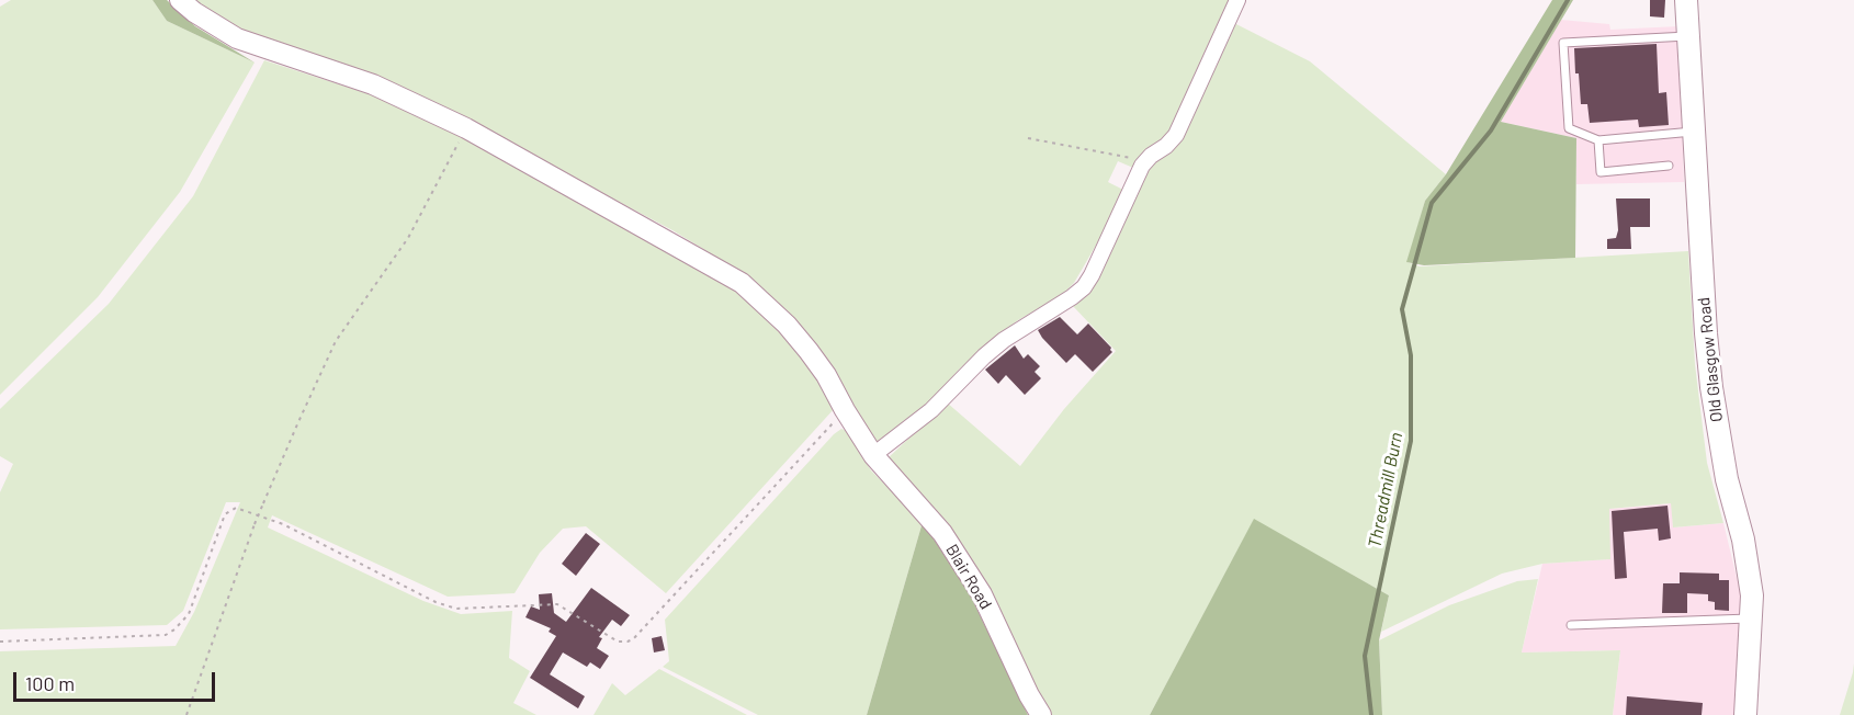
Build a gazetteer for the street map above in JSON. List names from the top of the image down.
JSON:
{
  "streets": {
    "main road": ["Old Glasgow Road"],
    "street": ["Blair Road"]
  },
  "water": ["Threadmill Burn"],
  "scale_bar": "100 m"
}
